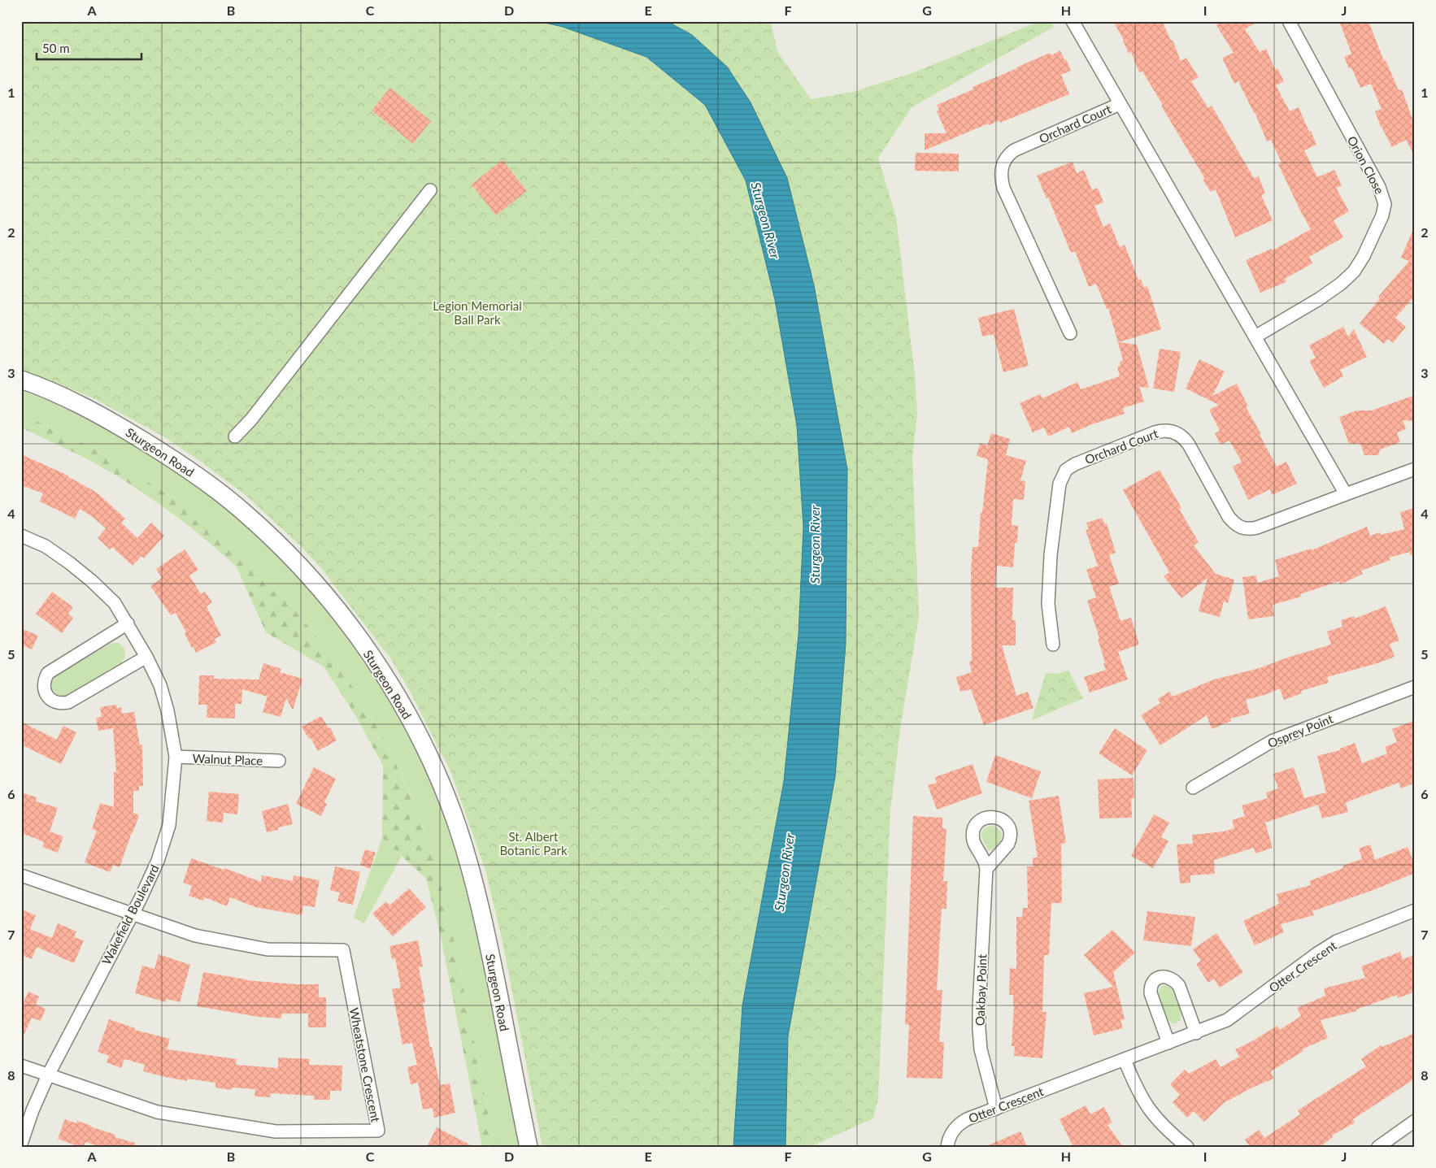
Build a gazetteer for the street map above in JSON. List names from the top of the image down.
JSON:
{
  "streets": {
    "main road": ["Sturgeon Road"],
    "street": [
      "Orchard Court",
      "Orion Close",
      "Osprey Point",
      "Walnut Place",
      "Wakefield Boulevard",
      "Otter Crescent",
      "Oakbay Point",
      "Wheatstone Crescent"
    ]
  },
  "crossings": [
    ["Orchard Court", "Orion Close"],
    ["Walnut Place", "Wakefield Boulevard"],
    ["Wakefield Boulevard", "Wheatstone Crescent"],
    ["Otter Crescent", "Oakbay Point"]
  ],
  "water": ["Sturgeon River"],
  "parks": ["Legion Memorial Ball Park", "St. Albert Botanic Park"],
  "scale_bar": "50 m",
  "grid": {
    "columns": [
      "A",
      "B",
      "C",
      "D",
      "E",
      "F",
      "G",
      "H",
      "I",
      "J"
    ],
    "rows": [
      "1",
      "2",
      "3",
      "4",
      "5",
      "6",
      "7",
      "8"
    ]
  }
}
